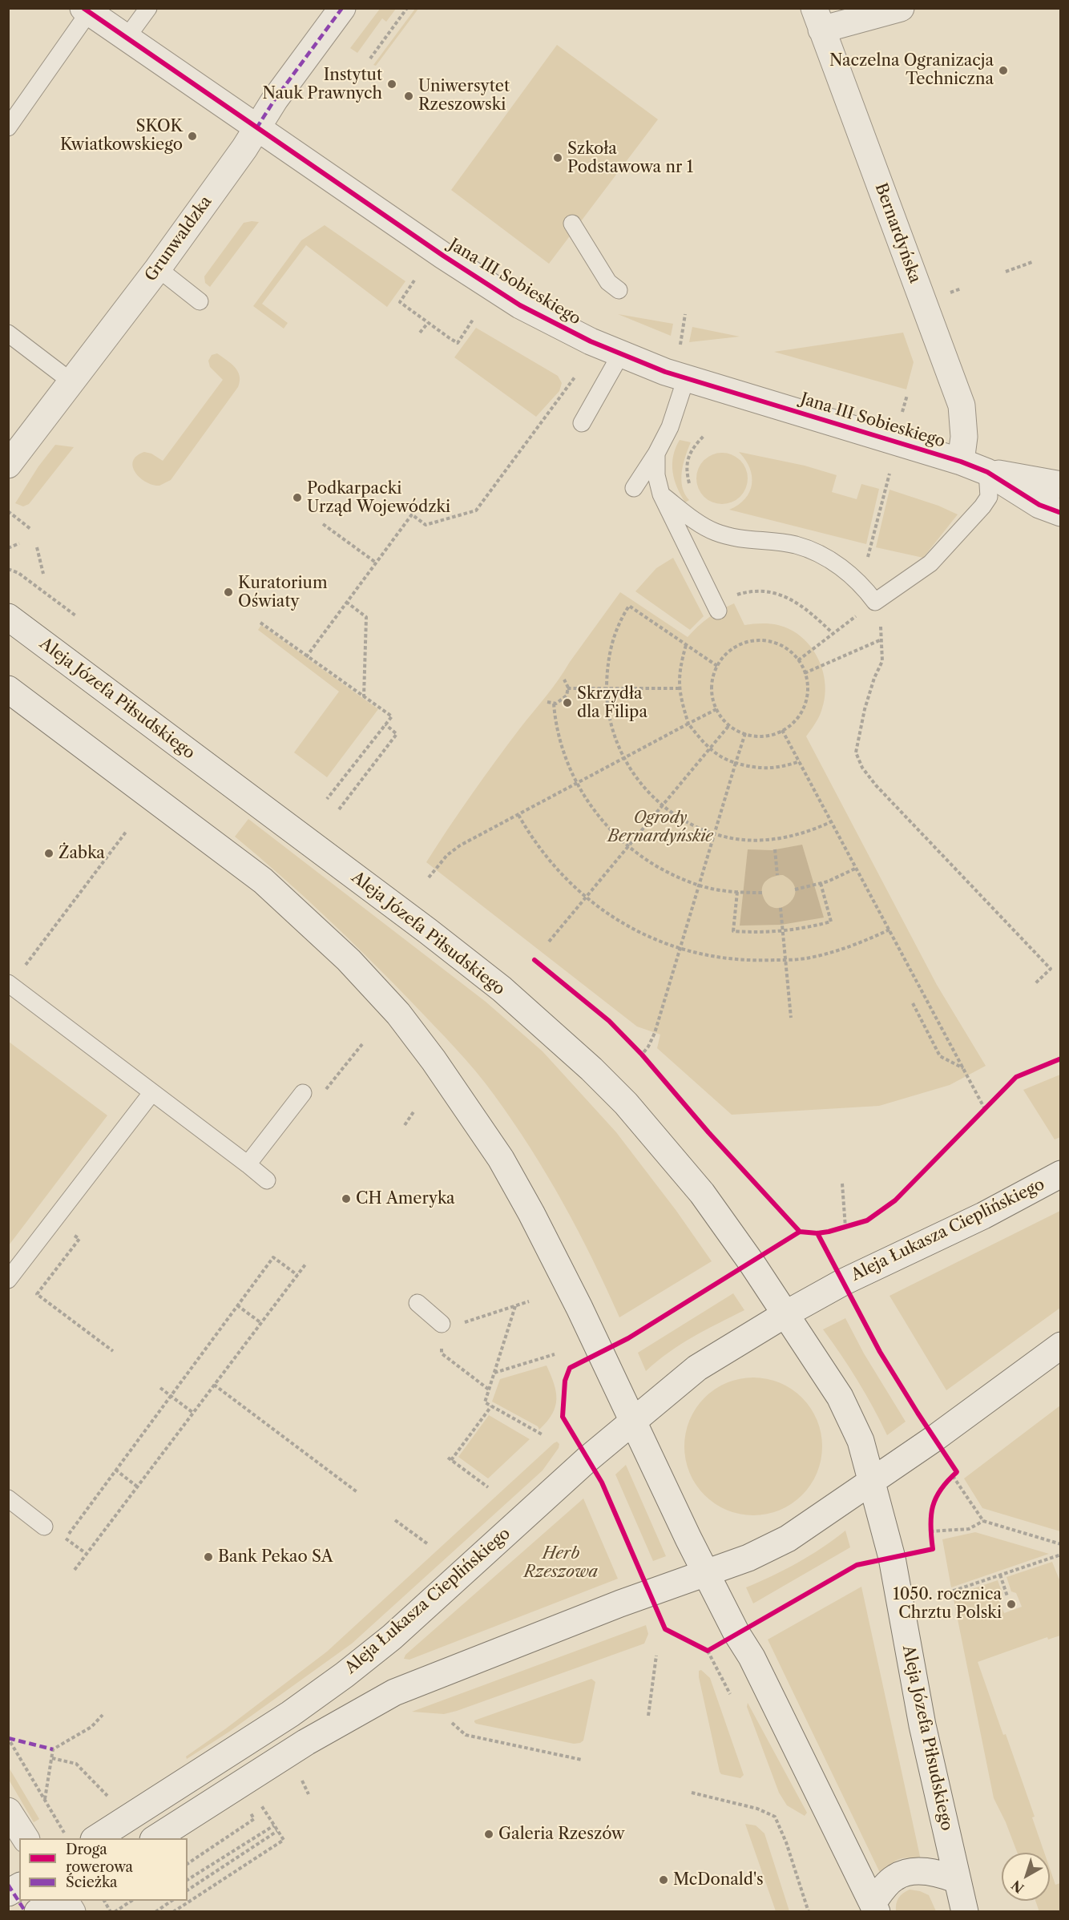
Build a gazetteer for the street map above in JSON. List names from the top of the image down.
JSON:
{
  "streets": {
    "main road": [
      "Bernardyńska",
      "Grunwaldzka",
      "Jana III Sobieskiego",
      "Aleja Józefa Piłsudskiego",
      "Aleja Łukasza Cieplińskiego"
    ]
  },
  "crossings": [
    ["Bernardyńska", "Jana III Sobieskiego"],
    ["Grunwaldzka", "Jana III Sobieskiego"],
    ["Aleja Józefa Piłsudskiego", "Aleja Łukasza Cieplińskiego"]
  ],
  "parks": ["Ogrody Bernardyńskie", "Herb Rzeszowa"],
  "places": [
    "Naczelna Ogranizacja Techniczna",
    "Instytut Nauk Prawnych",
    "Uniwersytet Rzeszowski",
    "SKOK Kwiatkowskiego",
    "Szkoła Podstawowa nr 1",
    "Podkarpacki Urząd Wojewódzki",
    "Kuratorium Oświaty",
    "Skrzydła dla Filipa",
    "Żabka",
    "CH Ameryka",
    "Bank Pekao SA",
    "1050. rocznica Chrztu Polski",
    "Galeria Rzeszów",
    "McDonald's"
  ],
  "legend": ["Droga rowerowa", "Ścieżka"],
  "north": "bottom left"
}
